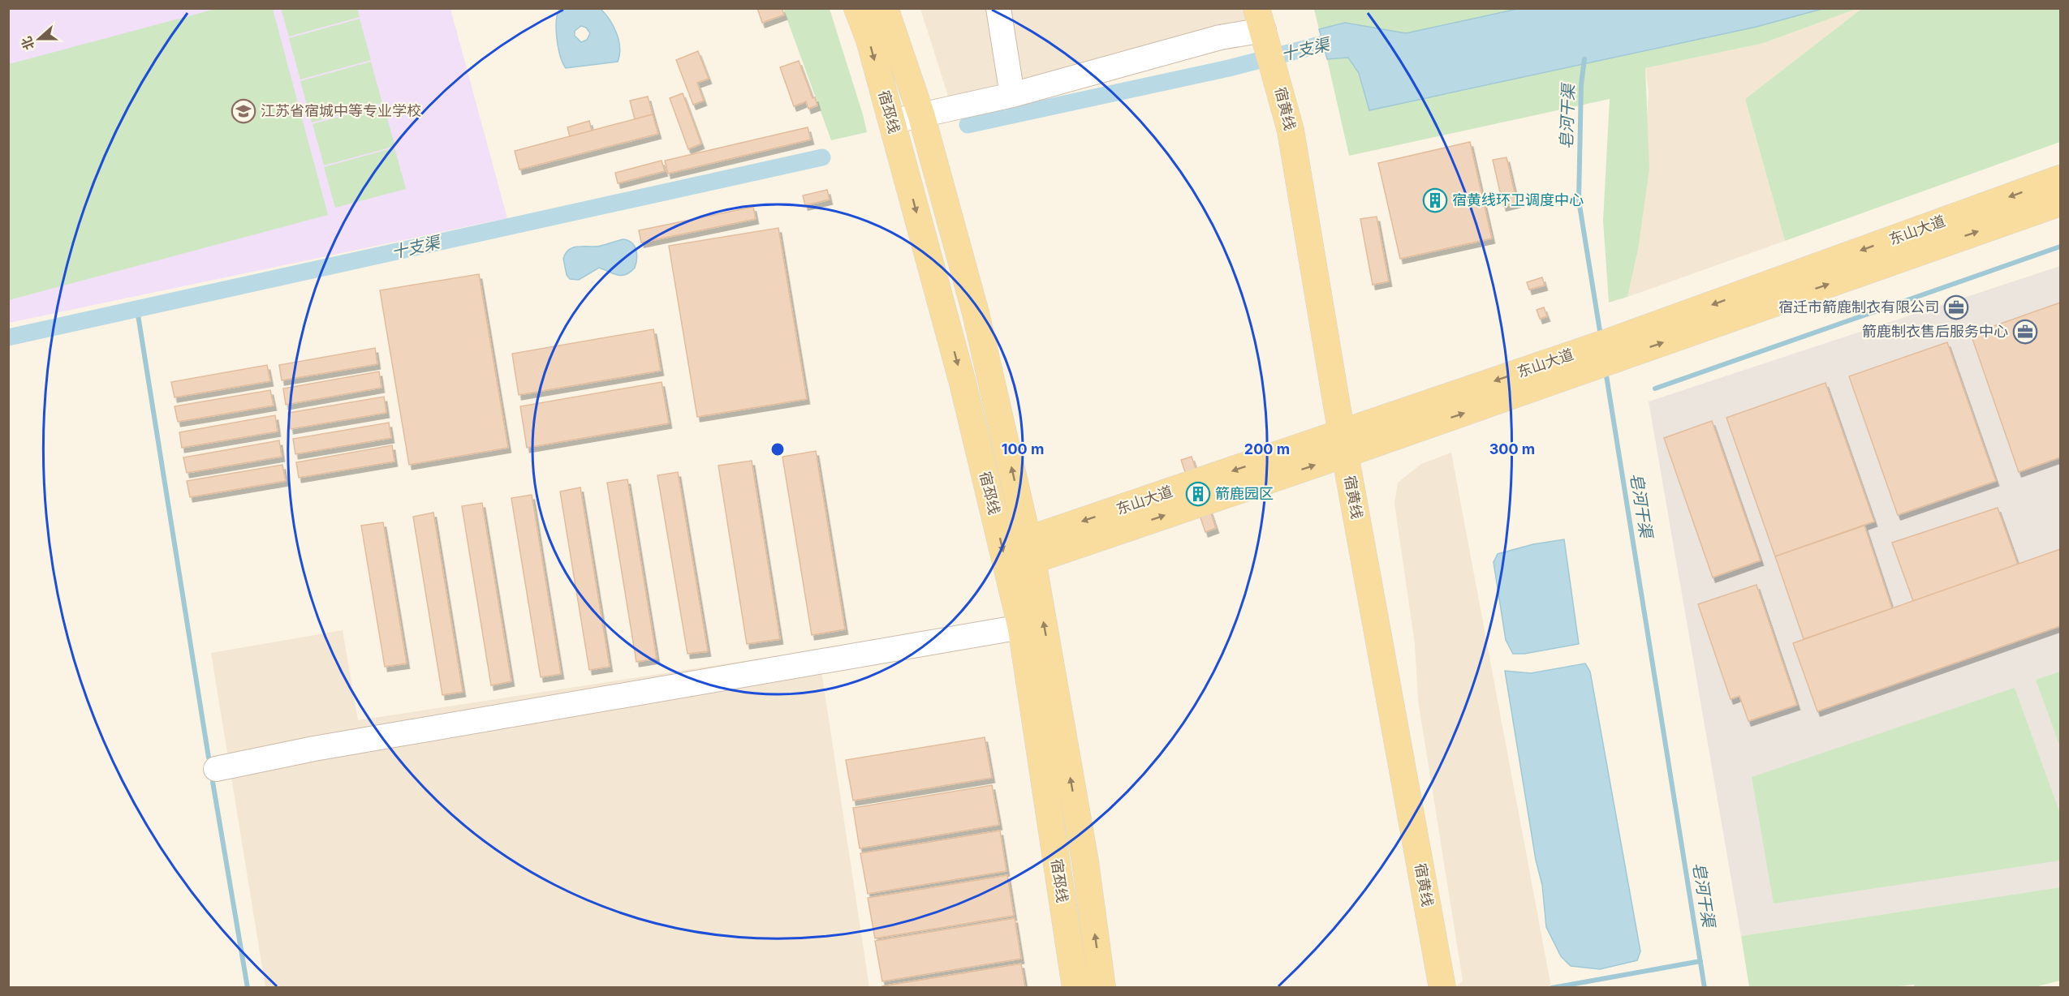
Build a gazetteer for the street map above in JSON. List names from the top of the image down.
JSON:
{
  "streets": {
    "main road": ["宿黄线", "宿邳线", "东山大道"]
  },
  "crossings": [
    ["宿黄线", "东山大道"],
    ["宿邳线", "东山大道"]
  ],
  "water": ["十支渠", "皂河干渠"],
  "places": {
    "school or university": ["江苏省宿城中等专业学校"],
    "building": ["宿黄线环卫调度中心", "箭鹿园区"],
    "office": ["宿迁市箭鹿制衣有限公司", "箭鹿制衣售后服务中心"]
  },
  "north": "left",
  "rings": ["100 m", "200 m", "300 m"]
}
